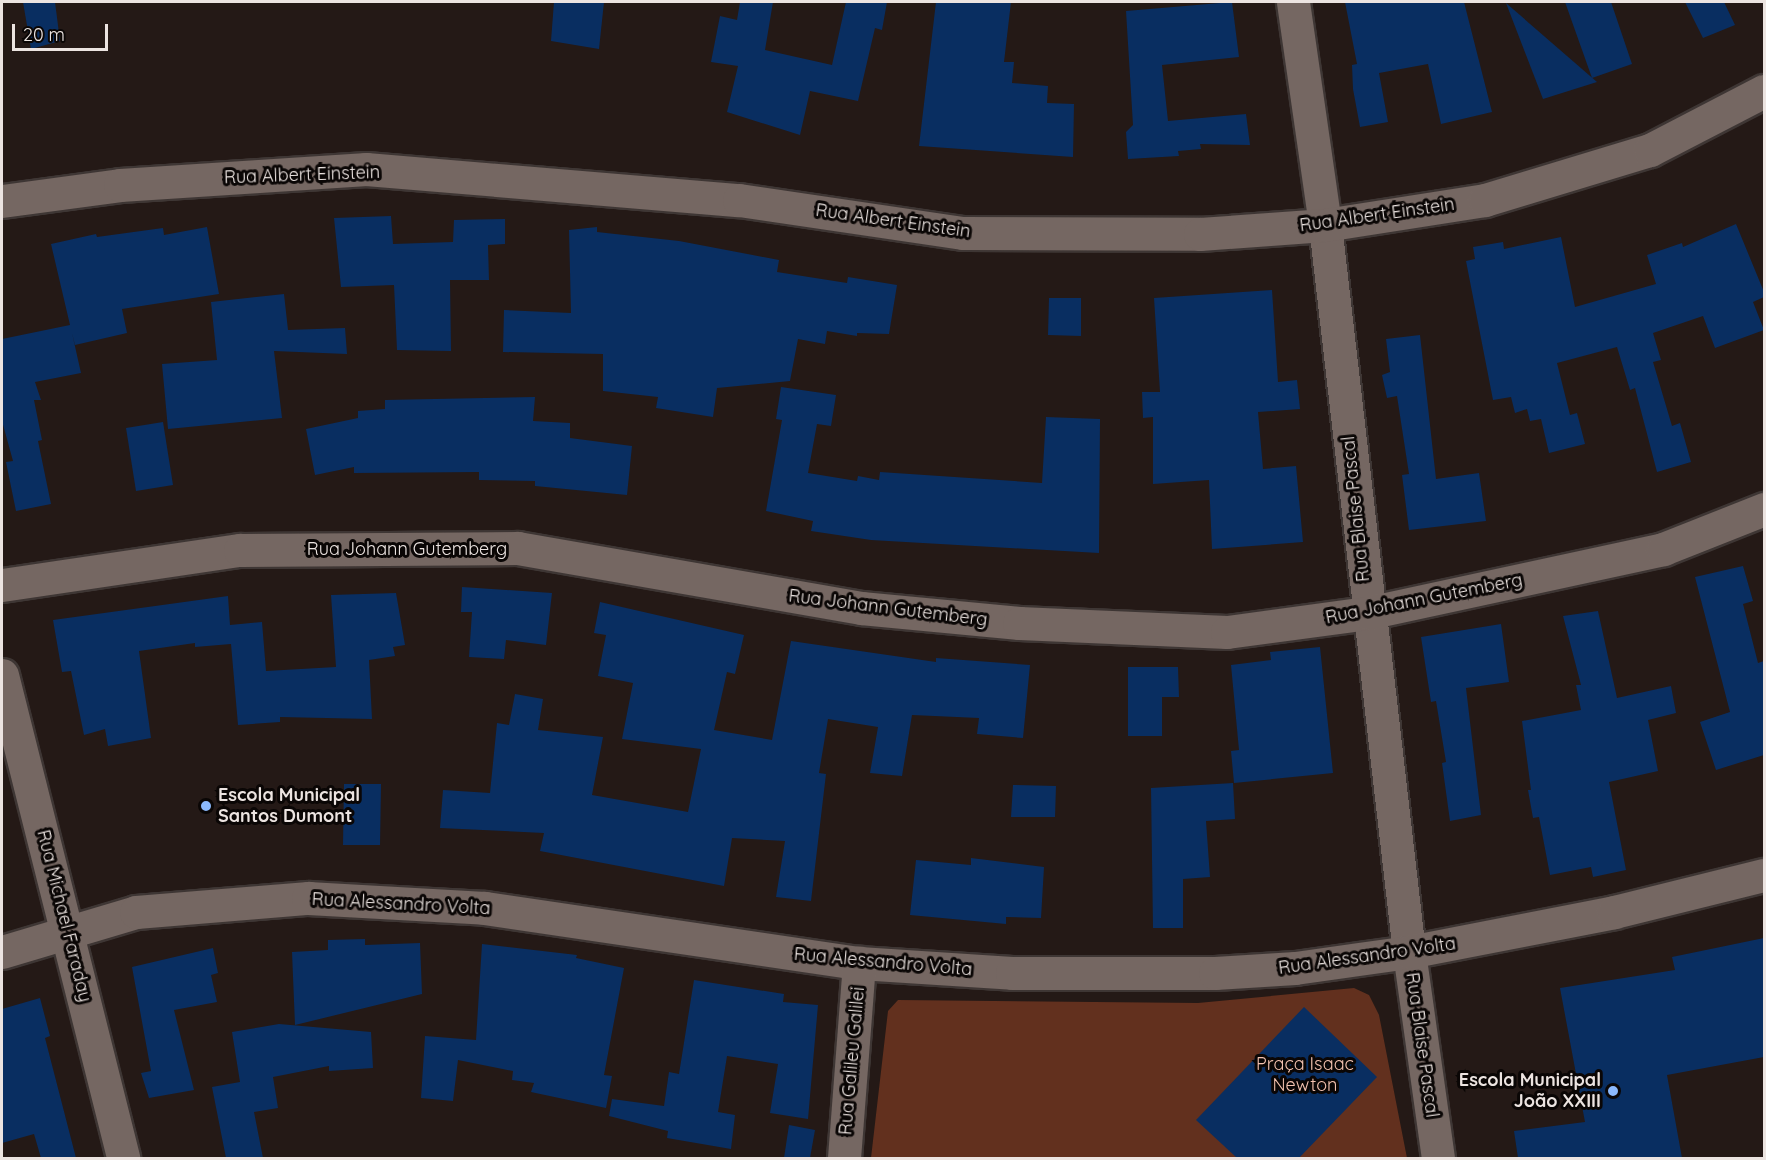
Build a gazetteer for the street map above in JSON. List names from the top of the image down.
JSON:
{
  "streets": {
    "street": [
      "Rua Albert Einstein",
      "Rua Blaise Pascal",
      "Rua Johann Gutemberg",
      "Rua Alessandro Volta",
      "Rua Michael Faraday",
      "Rua Galileu Galilei"
    ]
  },
  "crossings": [
    ["Rua Albert Einstein", "Rua Blaise Pascal"],
    ["Rua Blaise Pascal", "Rua Johann Gutemberg"],
    ["Rua Blaise Pascal", "Rua Alessandro Volta"],
    ["Rua Alessandro Volta", "Rua Michael Faraday"],
    ["Rua Alessandro Volta", "Rua Galileu Galilei"]
  ],
  "parks": ["Praça Isaac Newton"],
  "places": ["Escola Municipal Santos Dumont", "Escola Municipal João XXIII"],
  "scale_bar": "20 m"
}
